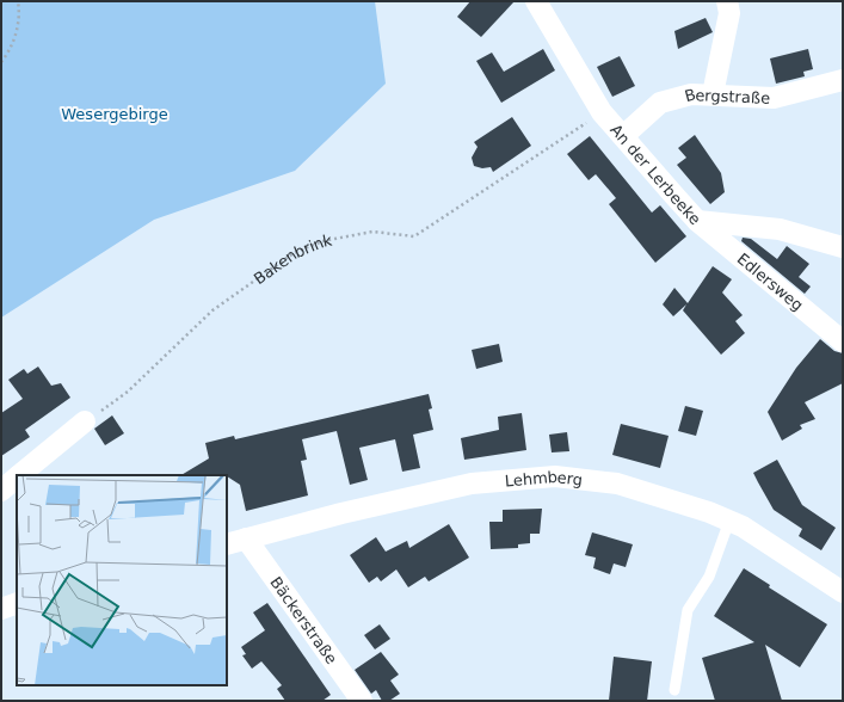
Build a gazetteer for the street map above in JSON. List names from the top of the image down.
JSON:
{
  "streets": {
    "street": [
      "Bergstraße",
      "An der Lerbeeke",
      "Edlersweg",
      "Lehmberg",
      "Bäckerstraße"
    ],
    "path": ["Bakenbrink"]
  },
  "crossings": [
    ["Bergstraße", "An der Lerbeeke"],
    ["An der Lerbeeke", "Bakenbrink"],
    ["An der Lerbeeke", "Edlersweg"],
    ["Lehmberg", "Bäckerstraße"]
  ],
  "parks": ["Wesergebirge"]
}
